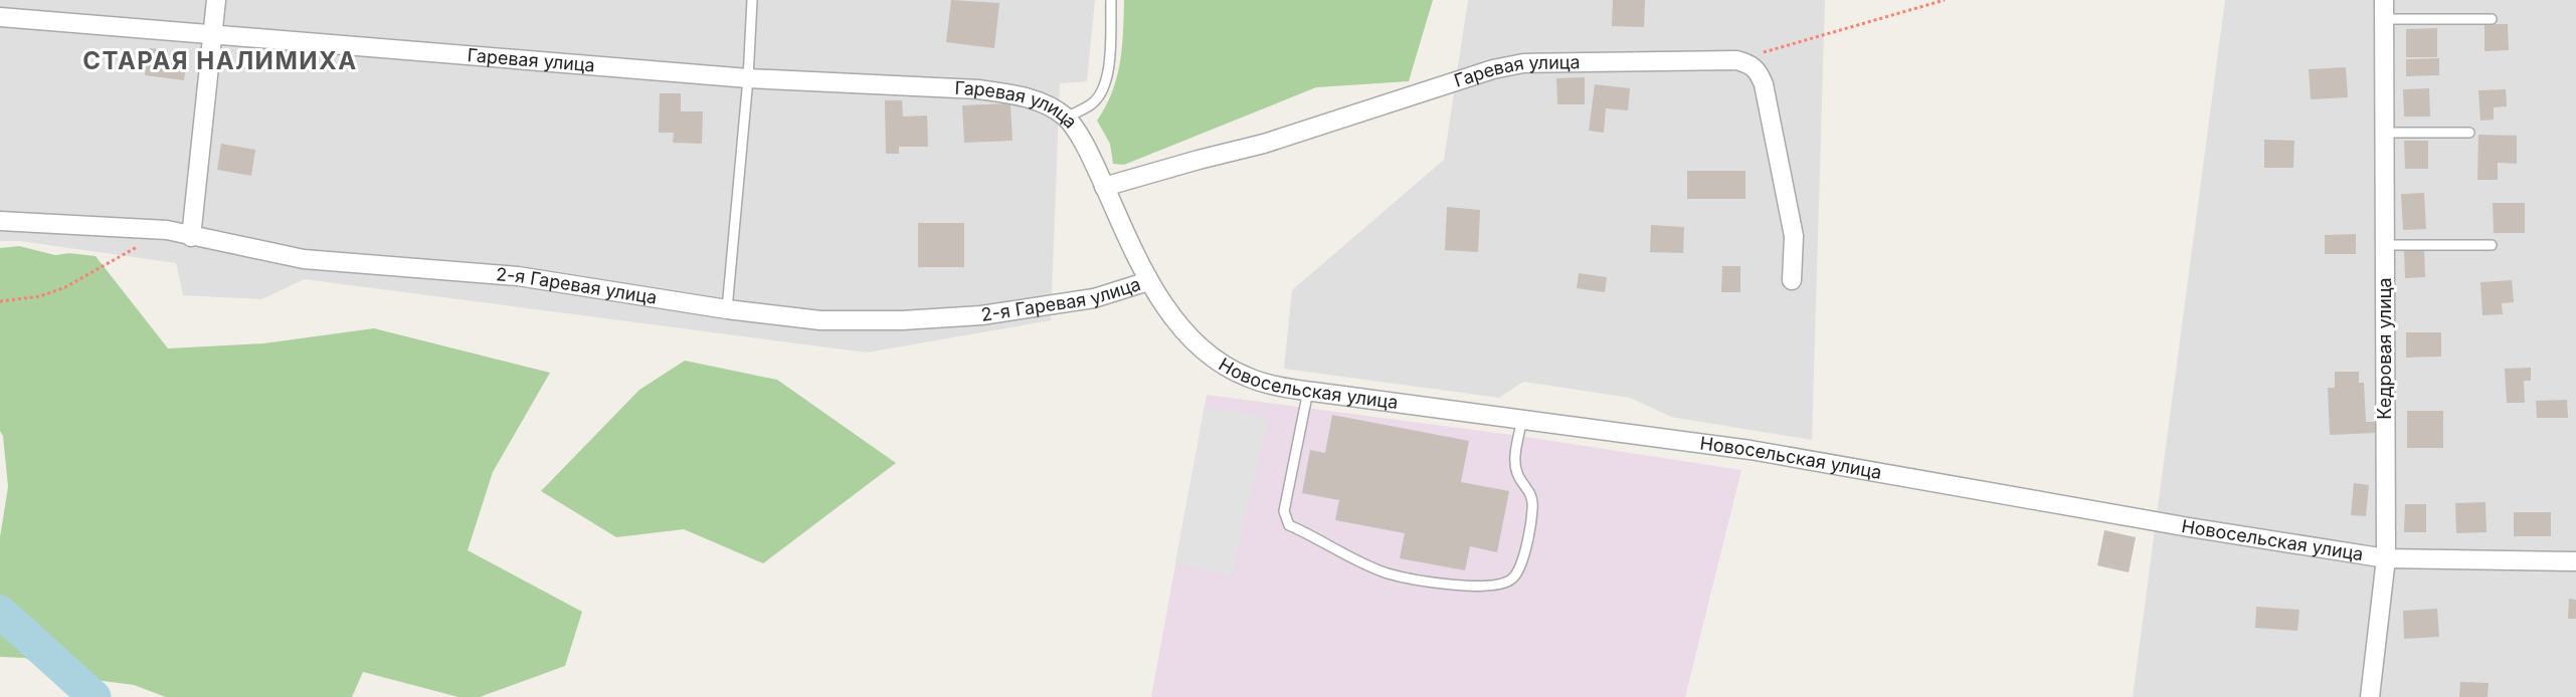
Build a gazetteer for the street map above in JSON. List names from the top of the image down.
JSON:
{
  "streets": {
    "street": [
      "Гаревая улица",
      "2-я Гаревая улица",
      "Кедровая улица",
      "Новосельская улица"
    ]
  },
  "crossings": [
    ["Гаревая улица", "Новосельская улица"],
    ["2-я Гаревая улица", "Новосельская улица"],
    ["Кедровая улица", "Новосельская улица"]
  ],
  "districts": ["СТАРАЯ НАЛИМИХА"]
}
